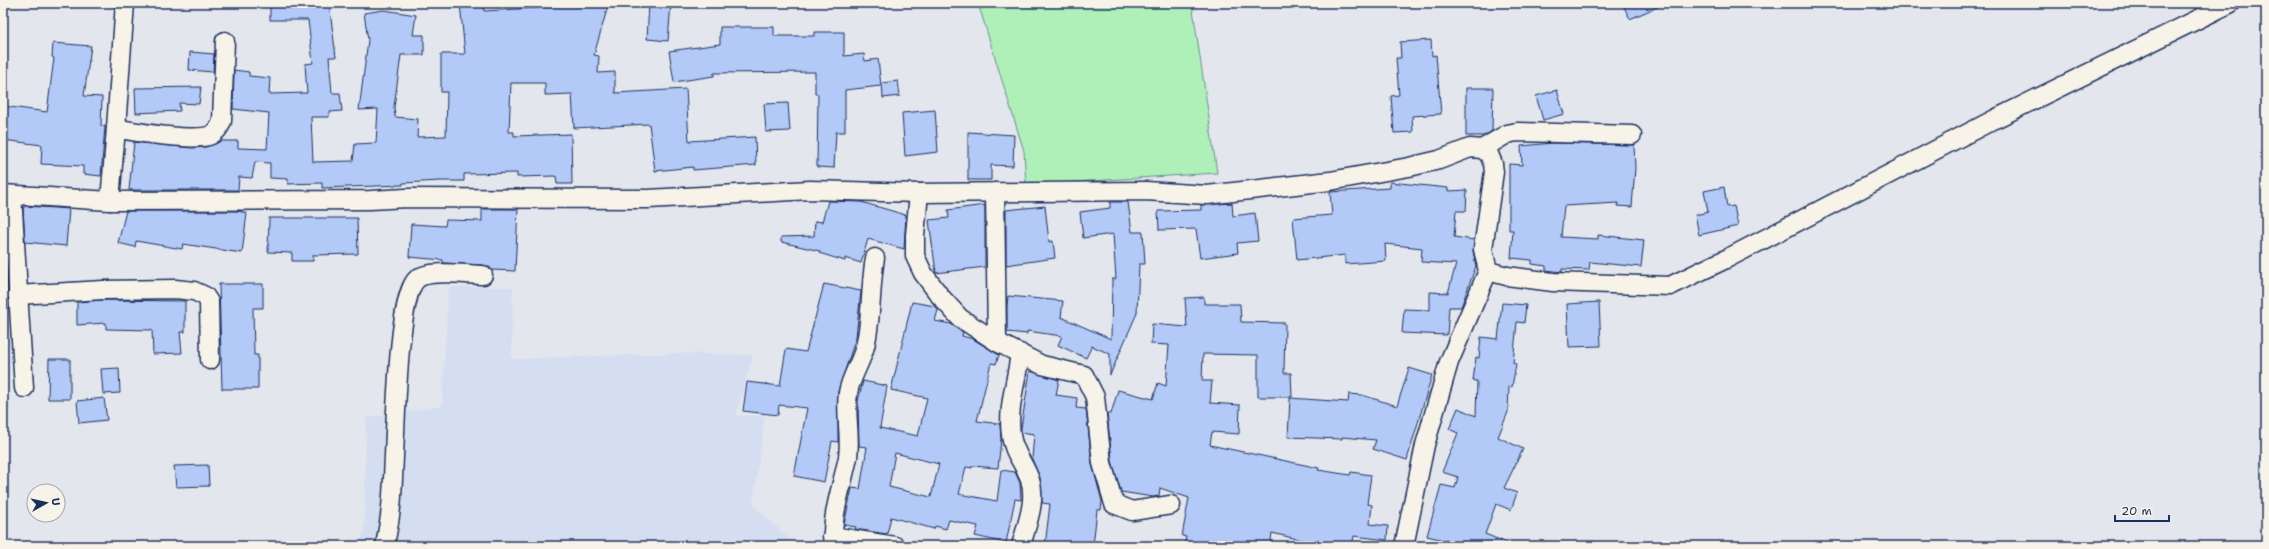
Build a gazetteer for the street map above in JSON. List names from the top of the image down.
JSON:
{
  "scale_bar": "20 m",
  "north": "right"
}
